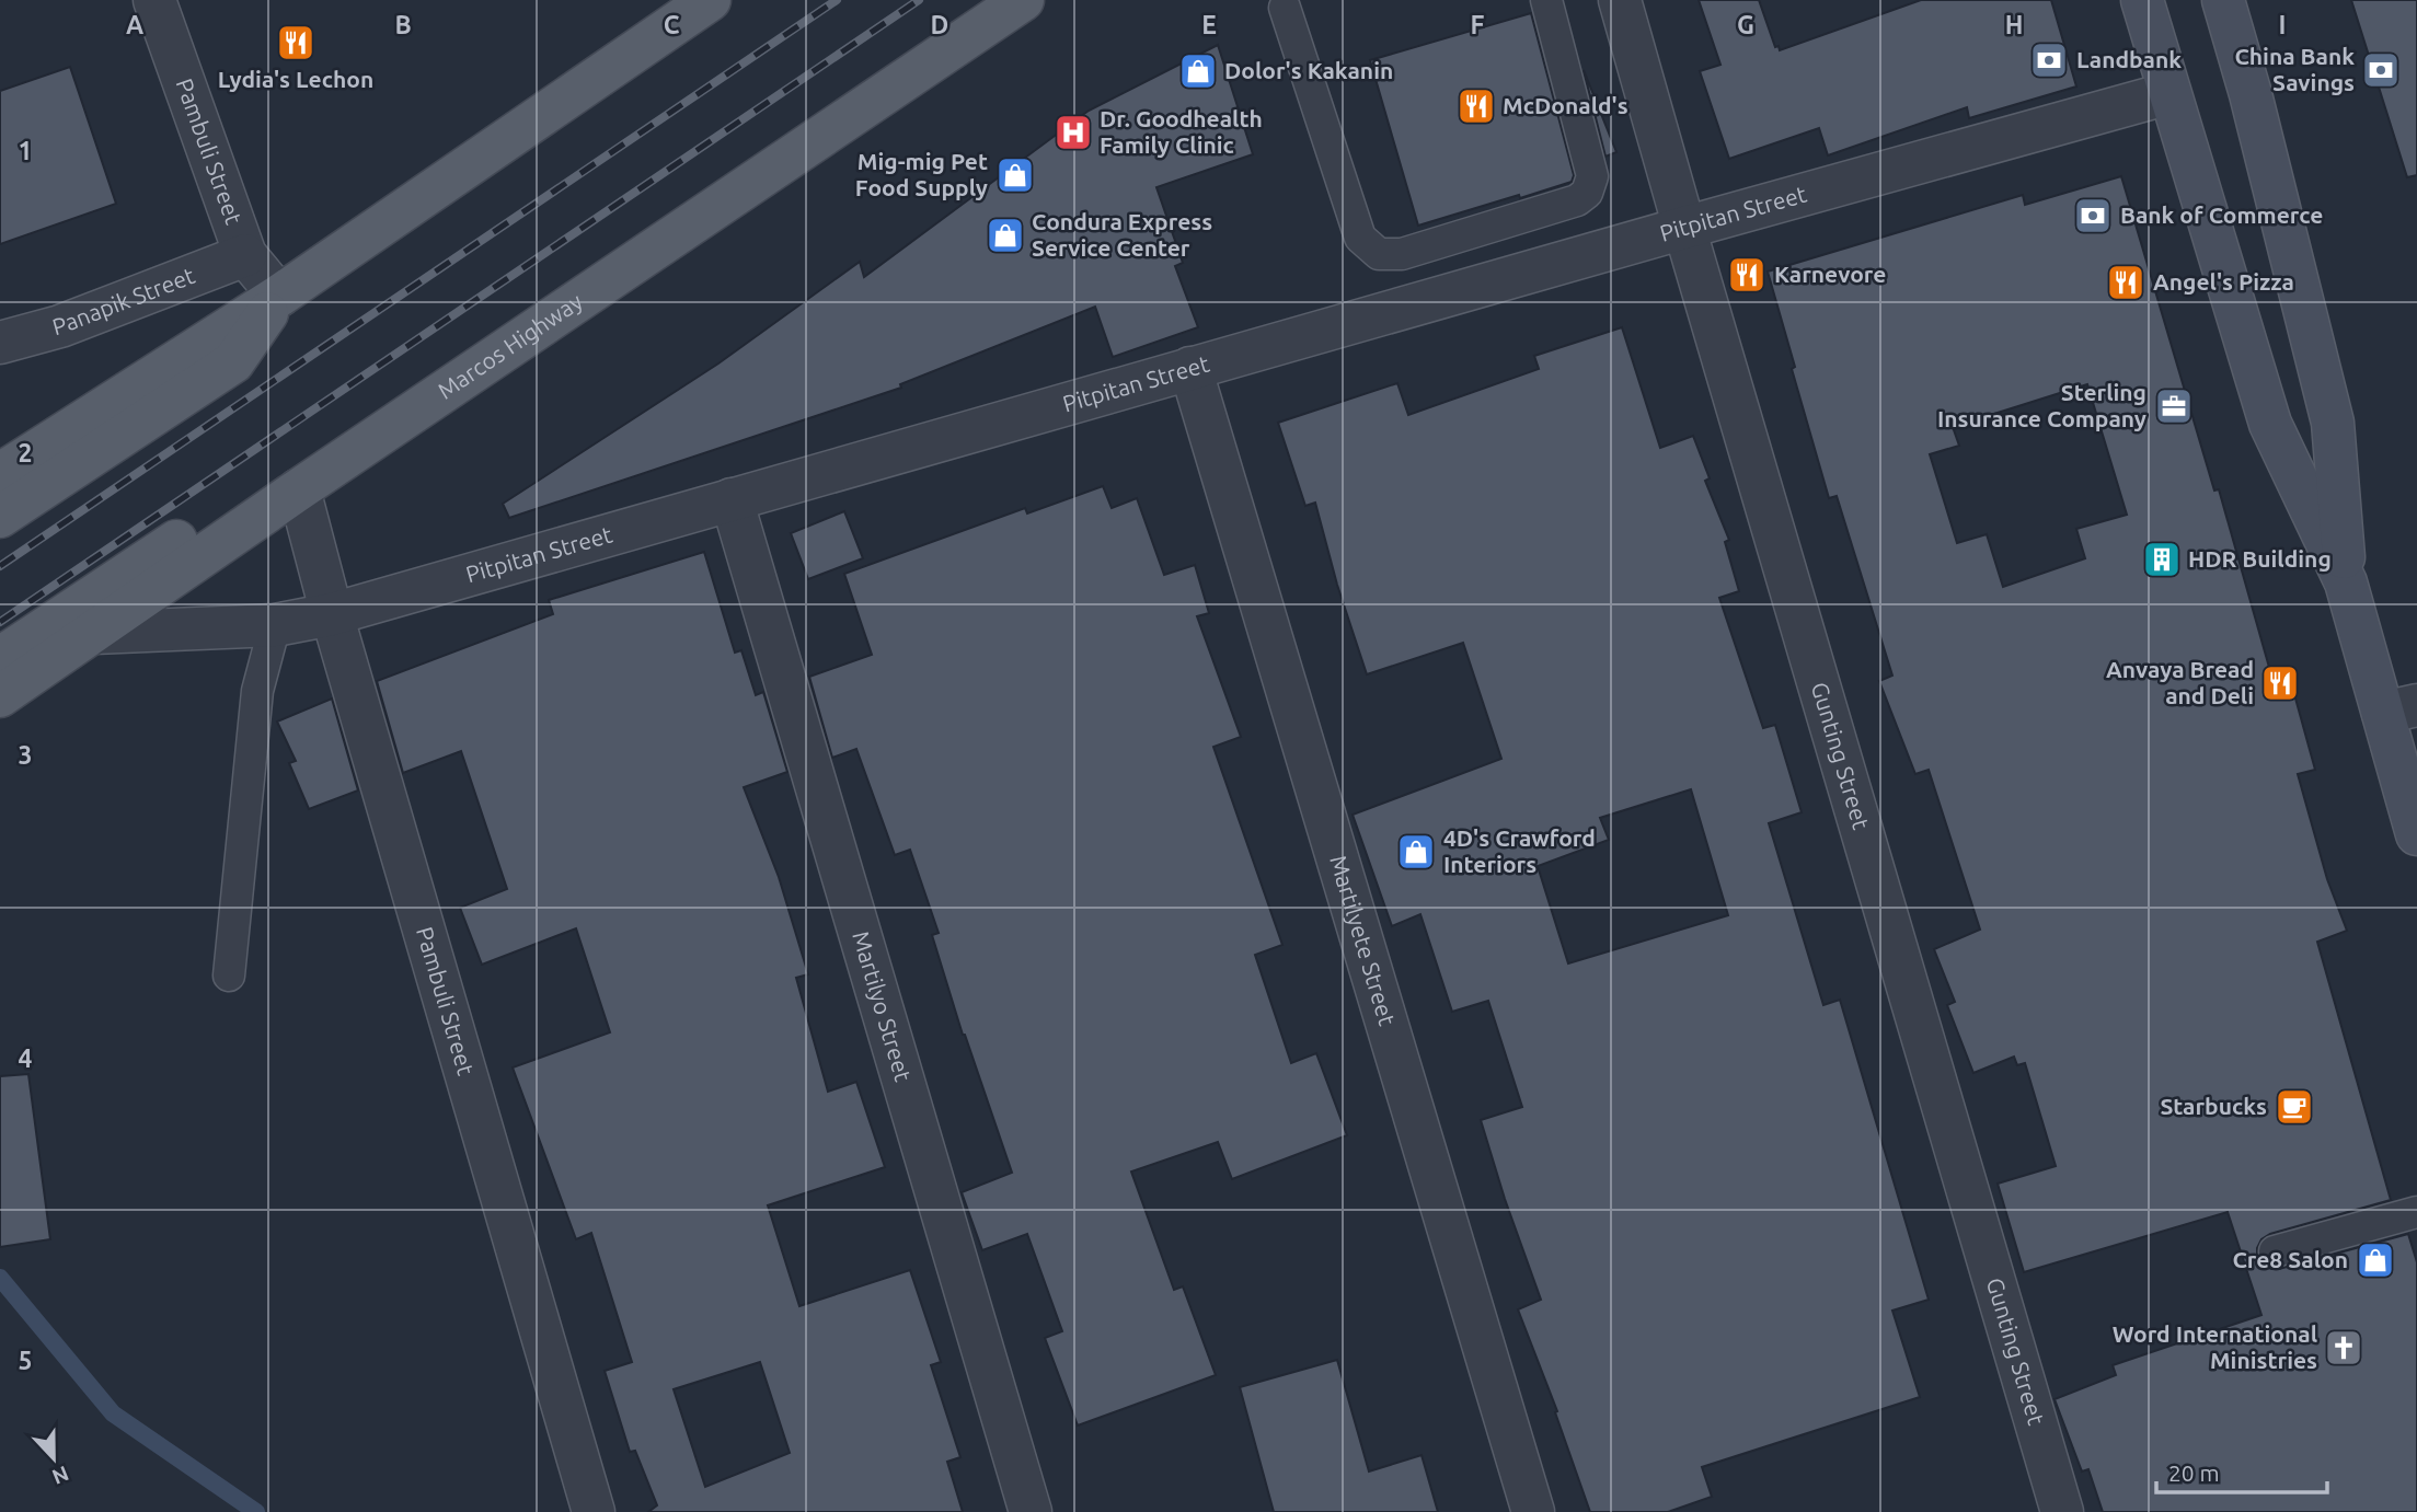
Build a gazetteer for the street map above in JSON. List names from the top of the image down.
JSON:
{
  "streets": {
    "main road": ["Marcos Highway"],
    "street": [
      "Pambuli Street",
      "Pitpitan Street",
      "Panapik Street",
      "Gunting Street",
      "Martilyete Street",
      "Martilyo Street"
    ]
  },
  "crossings": [
    ["Pambuli Street", "Pitpitan Street"],
    ["Pambuli Street", "Panapik Street"],
    ["Pambuli Street", "Marcos Highway"],
    ["Pitpitan Street", "Marcos Highway"],
    ["Pitpitan Street", "Gunting Street"],
    ["Pitpitan Street", "Martilyete Street"],
    ["Pitpitan Street", "Martilyo Street"]
  ],
  "places": {
    "restaurant": [
      "Lydia's Lechon",
      "McDonald's",
      "Karnevore",
      "Angel's Pizza",
      "Anvaya Bread and Deli"
    ],
    "bank": ["Landbank", "China Bank Savings", "Bank of Commerce"],
    "shop": [
      "Dolor's Kakanin",
      "Mig-mig Pet Food Supply",
      "Condura Express Service Center",
      "4D's Crawford Interiors",
      "Cre8 Salon"
    ],
    "hospital": ["Dr. Goodhealth Family Clinic"],
    "office": ["Sterling Insurance Company"],
    "building": ["HDR Building"],
    "cafe": ["Starbucks"],
    "church": ["Word International Ministries"]
  },
  "scale_bar": "20 m",
  "north": "bottom",
  "grid": {
    "columns": [
      "A",
      "B",
      "C",
      "D",
      "E",
      "F",
      "G",
      "H",
      "I"
    ],
    "rows": [
      "1",
      "2",
      "3",
      "4",
      "5"
    ]
  }
}
